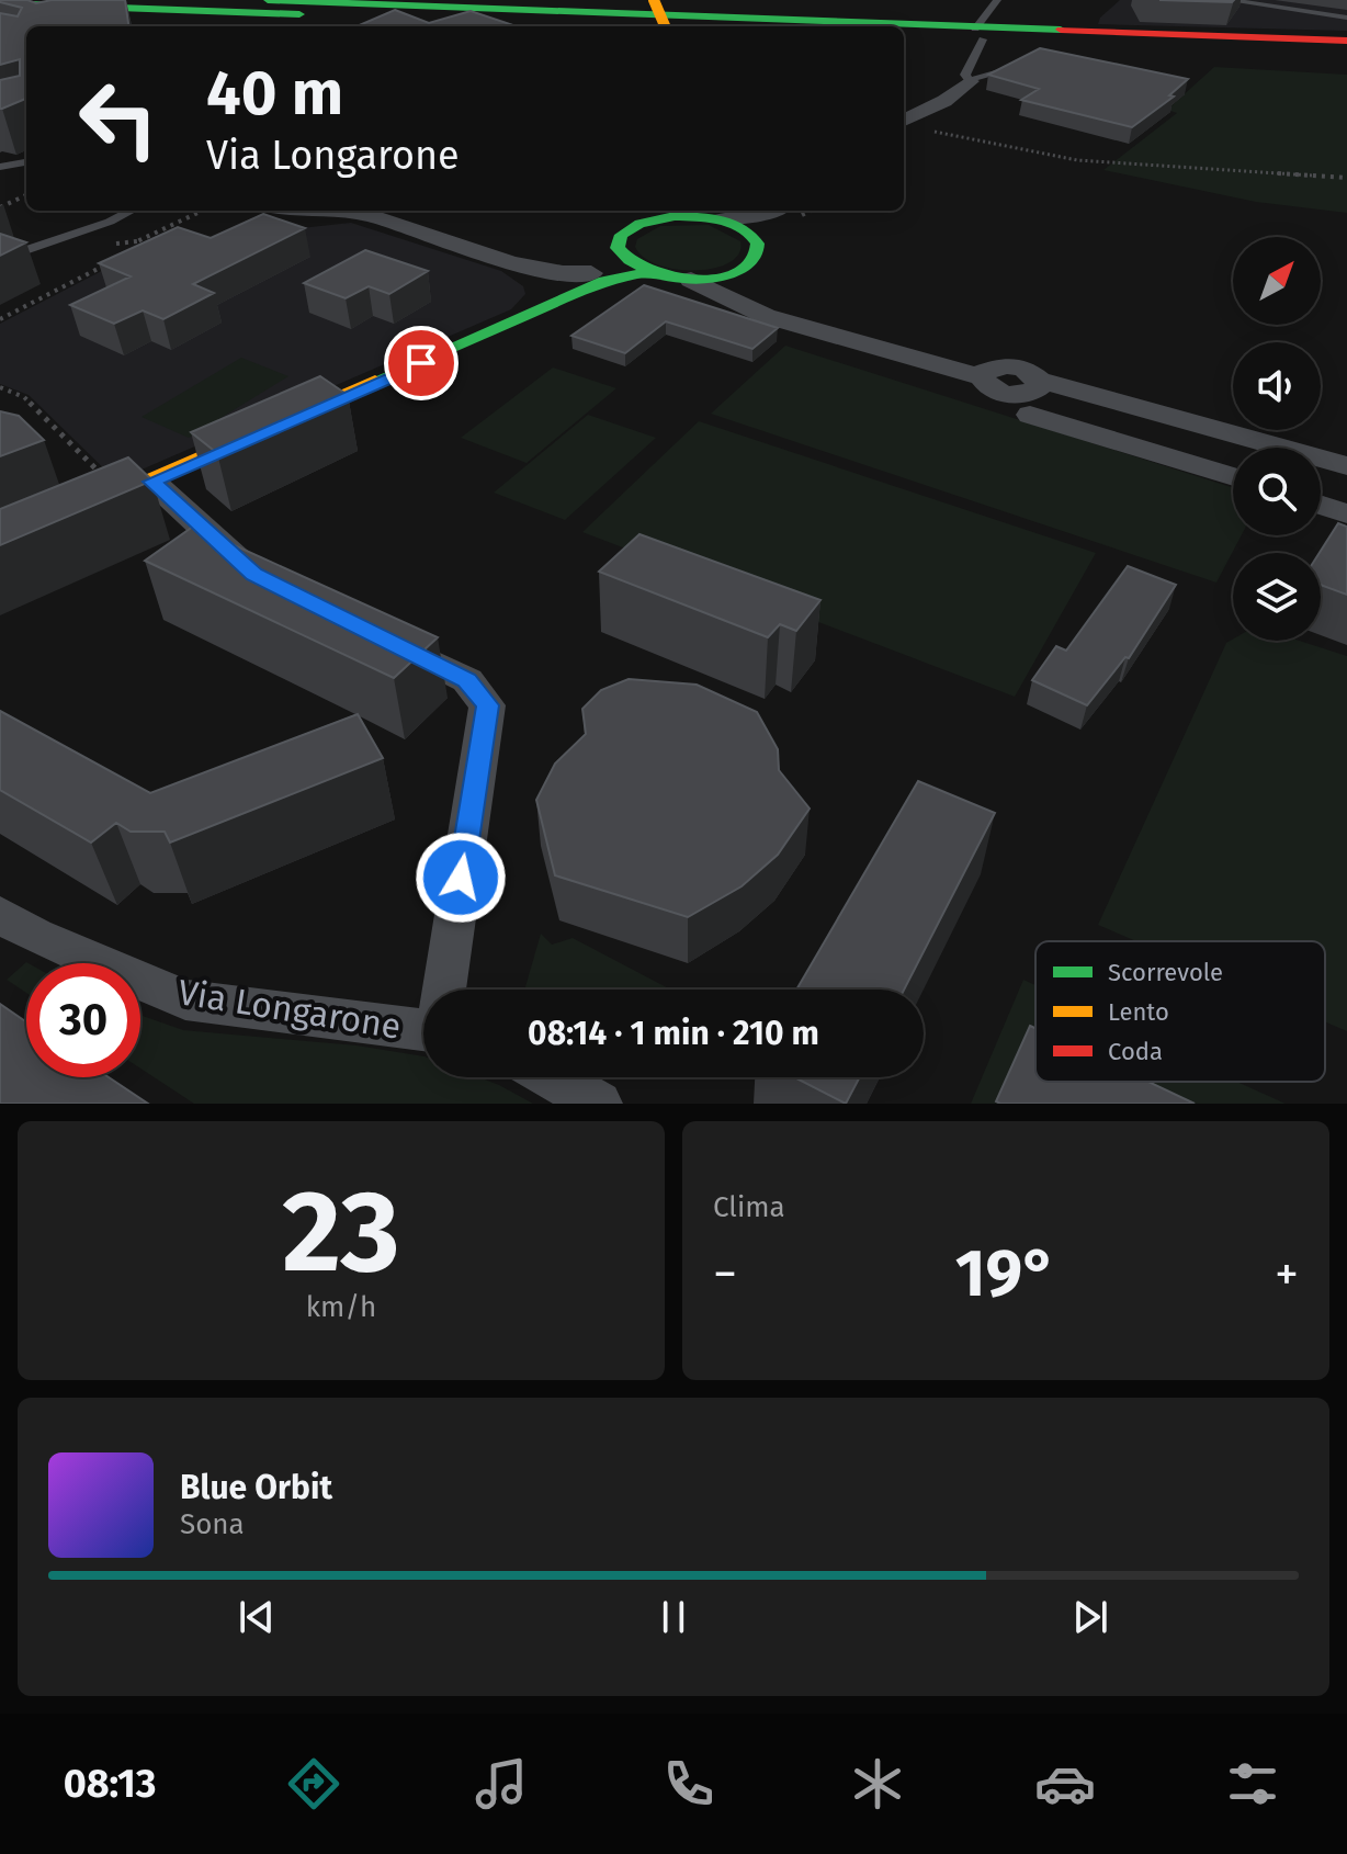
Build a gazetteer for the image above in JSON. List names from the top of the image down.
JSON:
{
  "streets": {
    "street": ["Via Longarone"]
  },
  "legend": ["Scorrevole", "Lento", "Coda"],
  "north": "top right",
  "page": {
    "turn": ["40 m", "Via Longarone"],
    "limit": "30",
    "trip": "08:14 · 1 min · 210 m",
    "tile": [
      ["23", "km/h"],
      "Clima"
    ],
    "heat": ["−", "19°", "+"],
    "song": ["Blue Orbit", "Sona"],
    "tabs": "08:13"
  }
}
